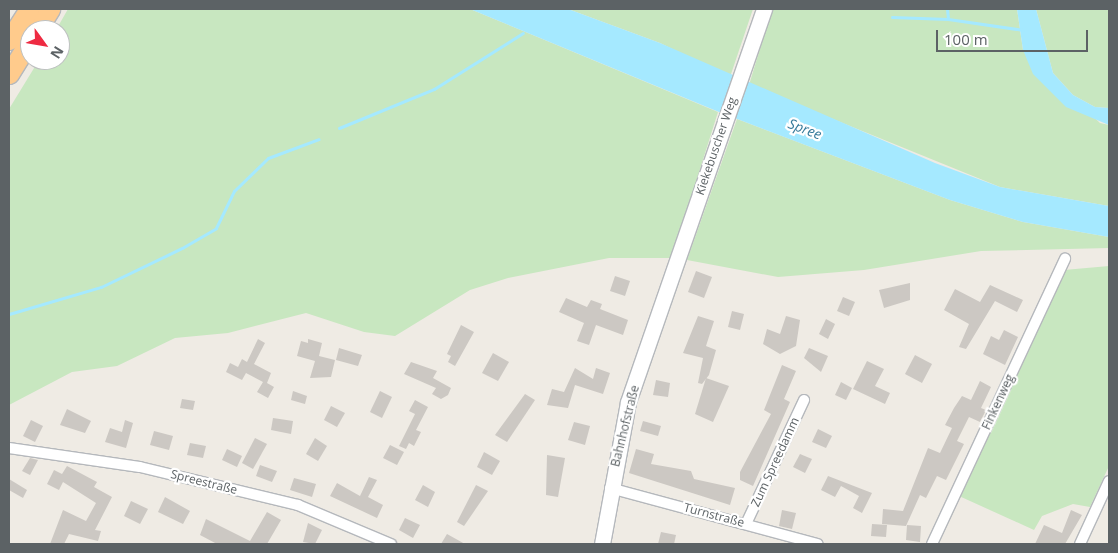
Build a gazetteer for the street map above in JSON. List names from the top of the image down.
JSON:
{
  "streets": {
    "main road": ["Kiekebuscher Weg", "Bahnhofstraße"],
    "street": [
      "Finkenweg",
      "Zum Spreedamm",
      "Spreestraße",
      "Turnstraße"
    ]
  },
  "crossings": [
    ["Kiekebuscher Weg", "Bahnhofstraße"],
    ["Bahnhofstraße", "Turnstraße"],
    ["Zum Spreedamm", "Turnstraße"]
  ],
  "water": ["Spree"],
  "scale_bar": "100 m",
  "north": "bottom right"
}
